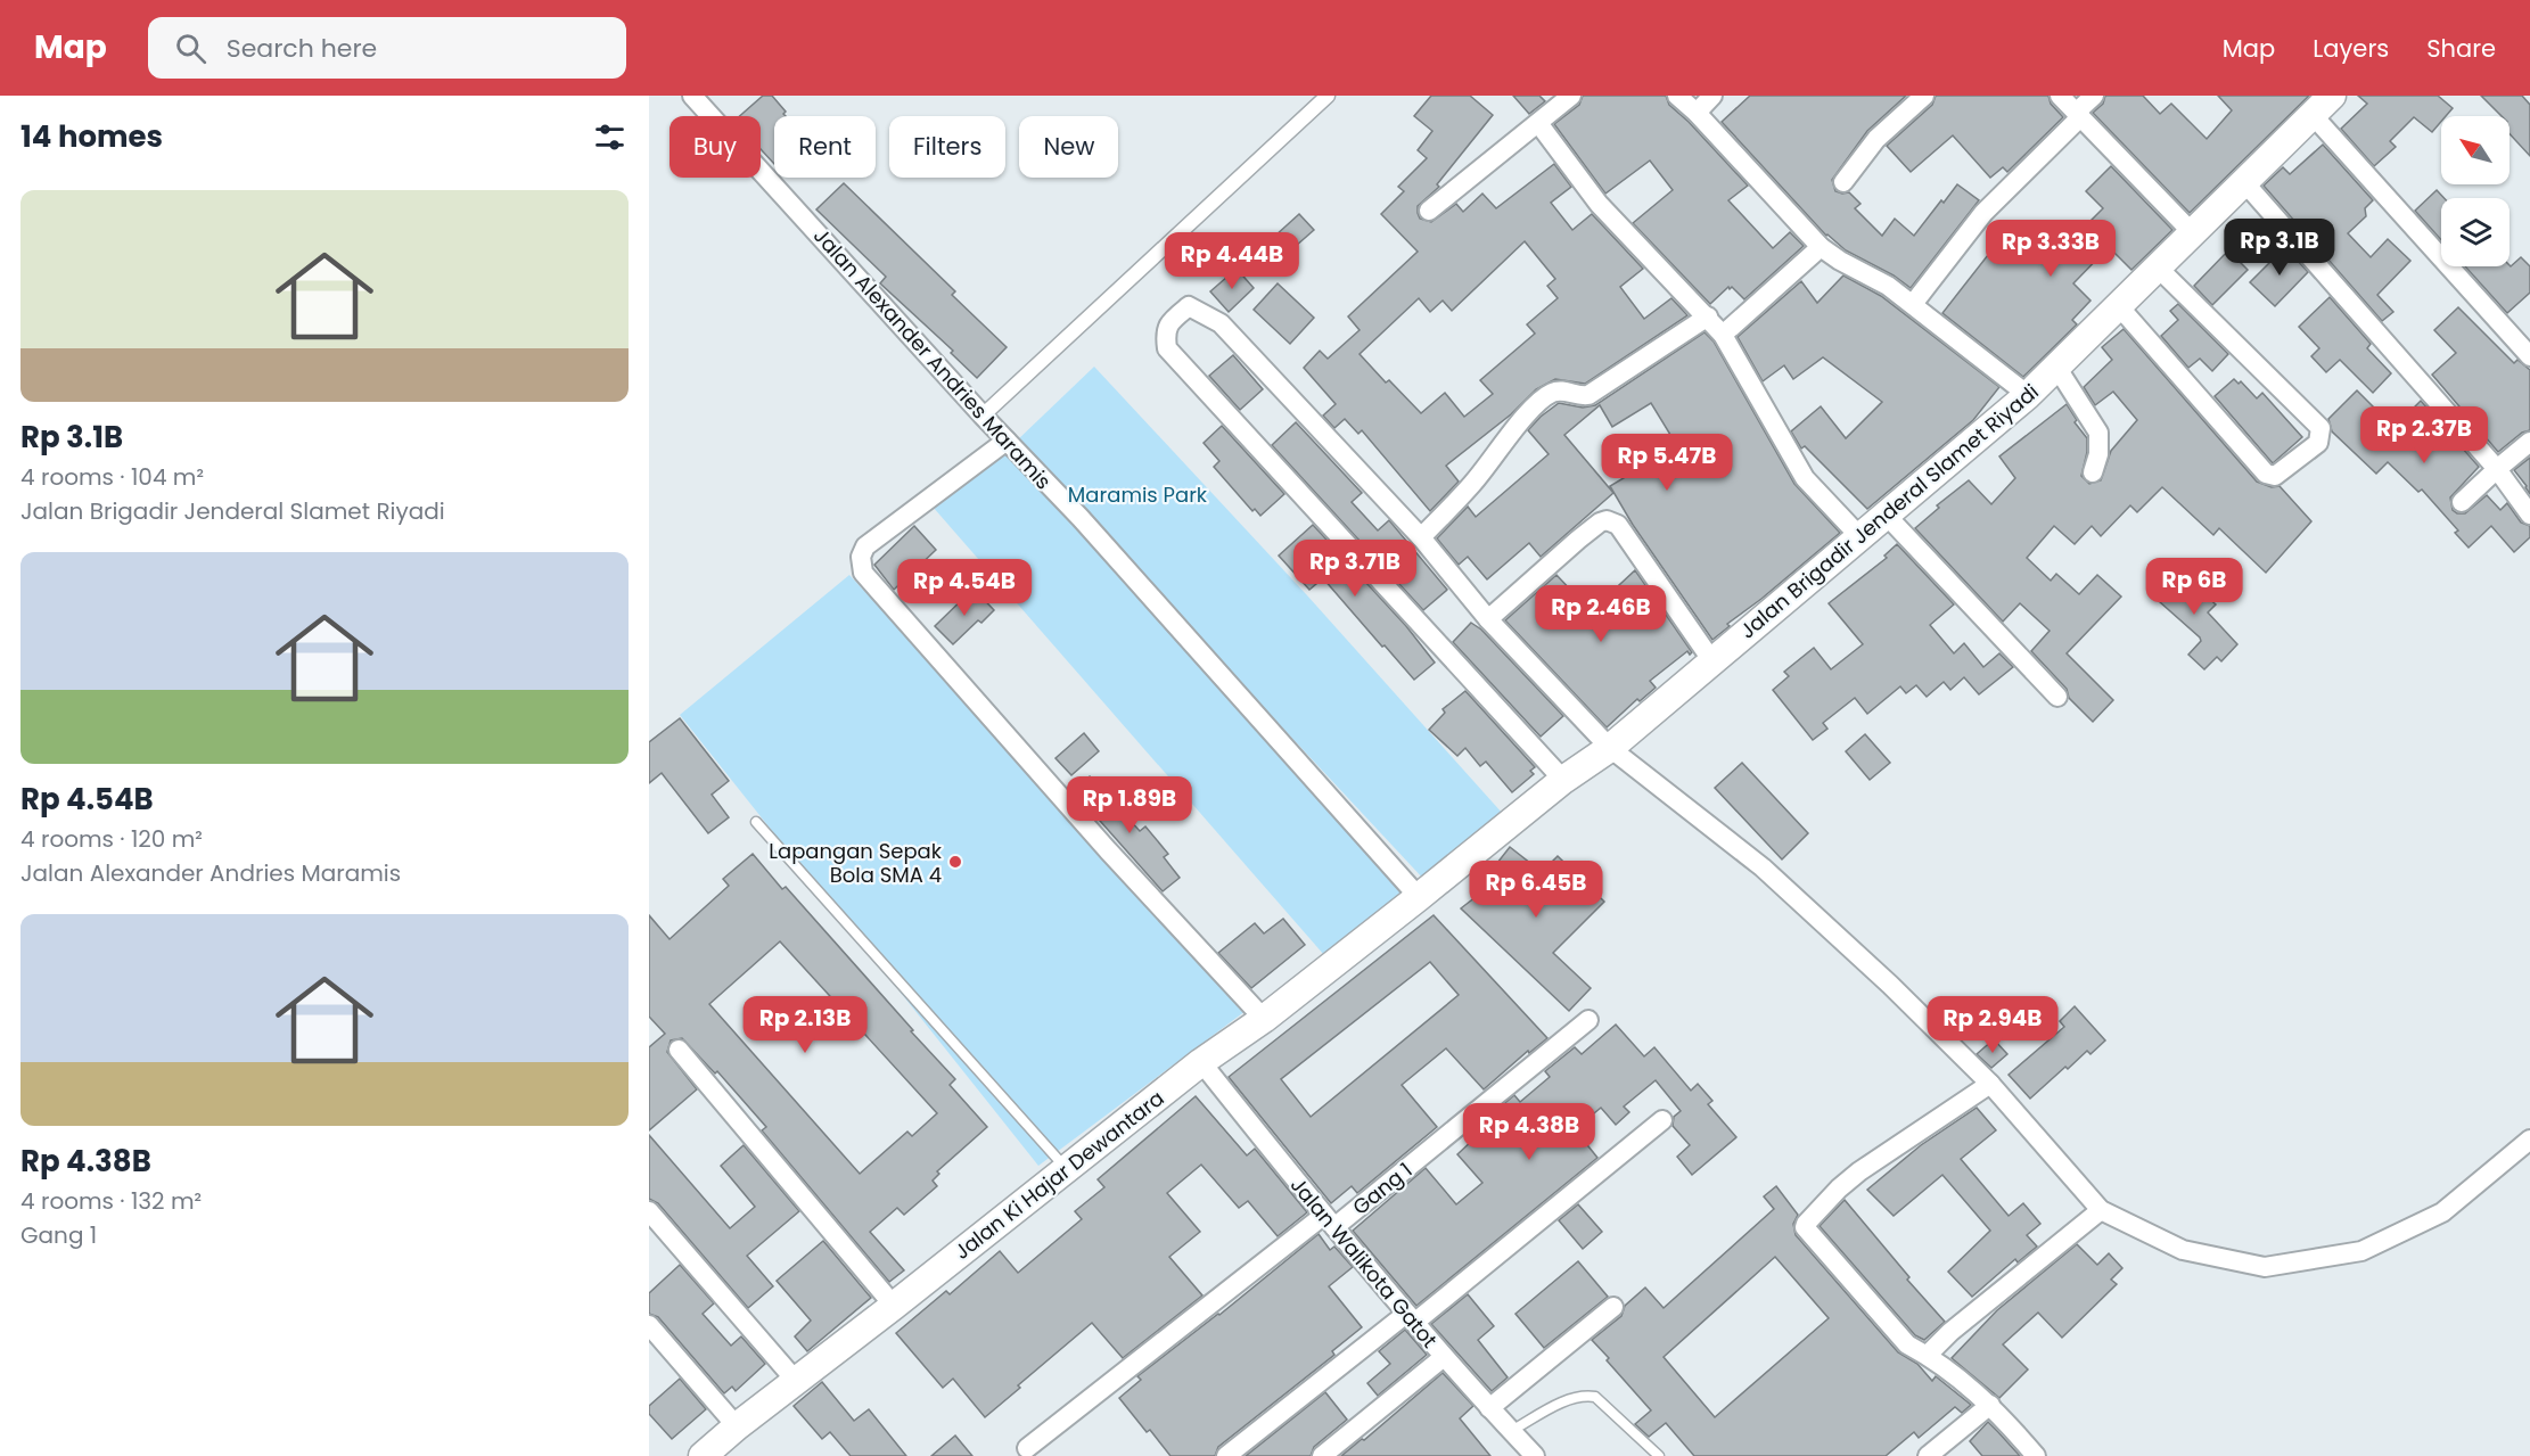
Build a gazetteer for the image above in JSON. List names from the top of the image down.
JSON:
{
  "streets": {
    "main road": ["Jalan Brigadir Jenderal Slamet Riyadi", "Jalan Ki Hajar Dewantara"],
    "street": ["Jalan Alexander Andries Maramis", "Gang 1", "Jalan Walikota Gatot"]
  },
  "crossings": [
    ["Jalan Alexander Andries Maramis", "Jalan Brigadir Jenderal Slamet Riyadi"],
    ["Jalan Alexander Andries Maramis", "Jalan Ki Hajar Dewantara"],
    ["Jalan Brigadir Jenderal Slamet Riyadi", "Jalan Ki Hajar Dewantara"],
    ["Jalan Ki Hajar Dewantara", "Jalan Walikota Gatot"],
    ["Gang 1", "Jalan Walikota Gatot"]
  ],
  "parks": ["Maramis Park"],
  "places": ["Lapangan Sepak Bola SMA 4"],
  "north": "top left",
  "page": {
    "header": "Map",
    "search": "Search here",
    "nav": ["Map", "Layers", "Share"],
    "heading": "14 homes",
    "chip": [
      "Buy",
      "Rent",
      "Filters",
      "New"
    ],
    "list": [
      {
        "name": "Rp 3.1B",
        "note": "4 rooms · 104 m² · Jalan Brigadir Jenderal Slamet Riyadi"
      },
      {
        "name": "Rp 4.54B",
        "note": "4 rooms · 120 m² · Jalan Alexander Andries Maramis"
      },
      {
        "name": "Rp 4.38B",
        "note": "4 rooms · 132 m² · Gang 1"
      }
    ],
    "price": [
      "Rp 3.1B",
      "Rp 3.33B",
      "Rp 4.44B",
      "Rp 2.37B",
      "Rp 5.47B",
      "Rp 3.71B",
      "Rp 6B",
      "Rp 4.54B",
      "Rp 2.46B",
      "Rp 1.89B",
      "Rp 6.45B",
      "Rp 2.13B",
      "Rp 2.94B",
      "Rp 4.38B"
    ]
  }
}
